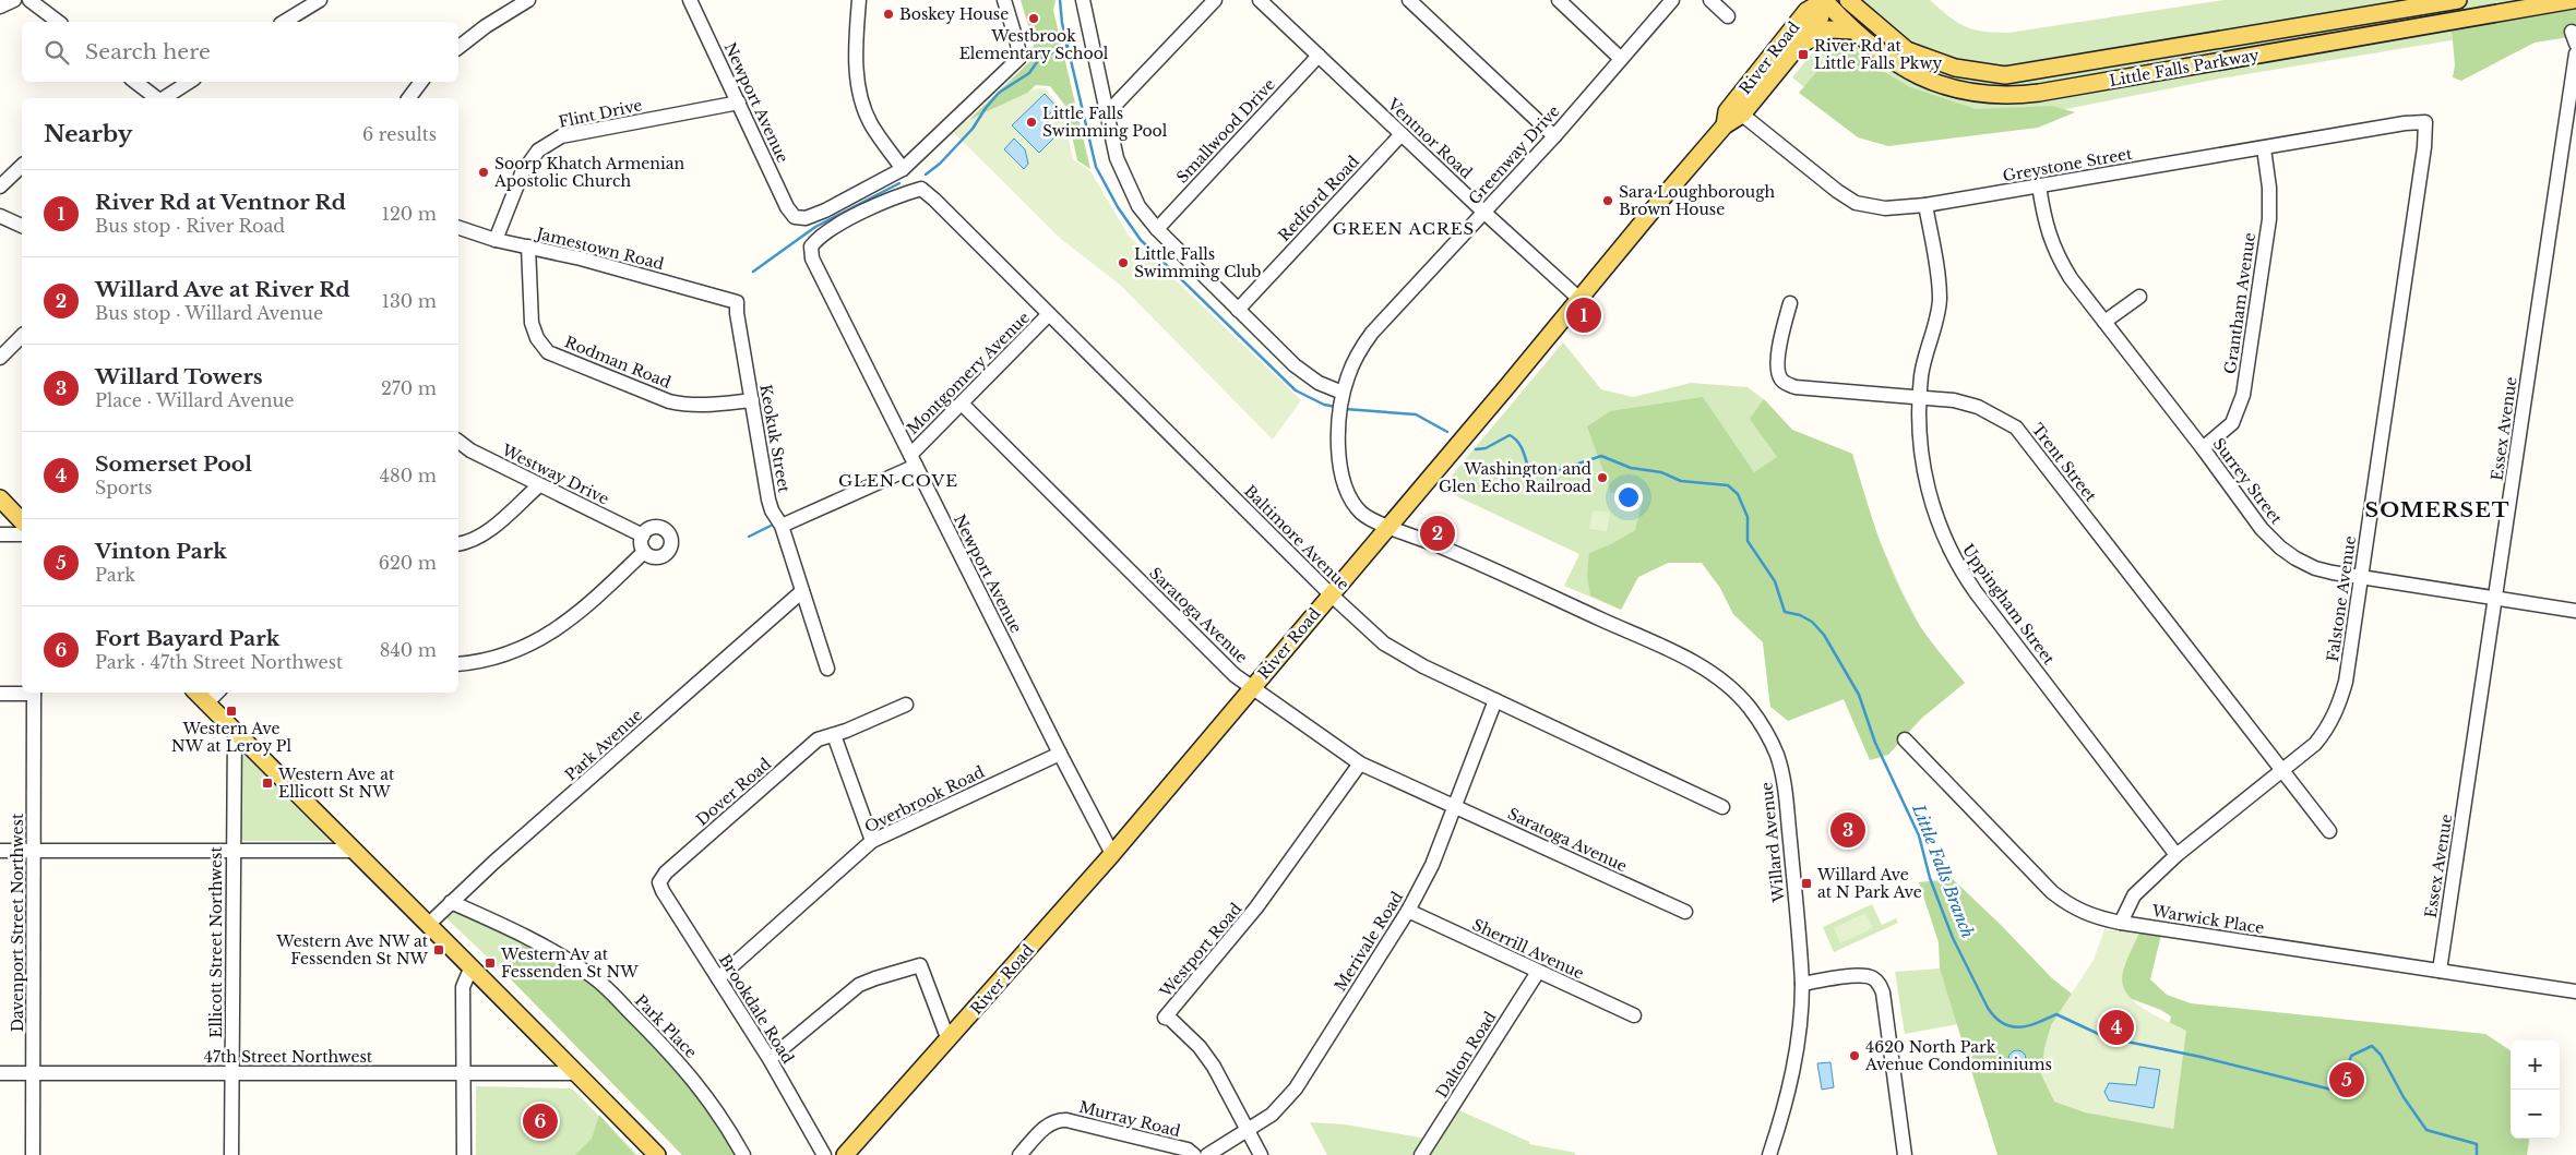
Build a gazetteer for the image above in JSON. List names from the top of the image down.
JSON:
{
  "streets": {
    "main road": ["River Road", "Little Falls Parkway"],
    "street": [
      "Newport Avenue",
      "Flint Drive",
      "Smallwood Drive",
      "Ventnor Road",
      "Greenway Drive",
      "Greystone Street",
      "Redford Road",
      "Jamestown Road",
      "Grantham Avenue",
      "Rodman Road",
      "Montgomery Avenue",
      "Essex Avenue",
      "Keokuk Street",
      "Trent Street",
      "Westway Drive",
      "Surrey Street",
      "Baltimore Avenue",
      "Falstone Avenue",
      "Uppingham Street",
      "Saratoga Avenue",
      "Park Avenue",
      "Dover Road",
      "Overbrook Road",
      "Willard Avenue",
      "Warwick Place",
      "Davenport Street Northwest",
      "Merivale Road",
      "Ellicott Street Northwest",
      "Sherrill Avenue",
      "Westport Road",
      "Brookdale Road",
      "Park Place",
      "Dalton Road",
      "47th Street Northwest",
      "Murray Road"
    ]
  },
  "crossings": [
    ["River Road", "Little Falls Parkway"],
    ["River Road", "Newport Avenue"],
    ["River Road", "Ventnor Road"],
    ["River Road", "Greenway Drive"],
    ["River Road", "Greystone Street"],
    ["River Road", "Baltimore Avenue"],
    ["River Road", "Saratoga Avenue"],
    ["River Road", "Willard Avenue"],
    ["Newport Avenue", "Flint Drive"],
    ["Newport Avenue", "Montgomery Avenue"],
    ["Newport Avenue", "Baltimore Avenue"],
    ["Newport Avenue", "Overbrook Road"],
    ["Flint Drive", "Jamestown Road"],
    ["Smallwood Drive", "Ventnor Road"],
    ["Ventnor Road", "Greenway Drive"],
    ["Ventnor Road", "Redford Road"],
    ["Greenway Drive", "Willard Avenue"],
    ["Greystone Street", "Grantham Avenue"],
    ["Greystone Street", "Surrey Street"],
    ["Greystone Street", "Falstone Avenue"],
    ["Greystone Street", "Uppingham Street"],
    ["Jamestown Road", "Rodman Road"],
    ["Jamestown Road", "Keokuk Street"],
    ["Grantham Avenue", "Surrey Street"],
    ["Rodman Road", "Keokuk Street"],
    ["Montgomery Avenue", "Keokuk Street"],
    ["Montgomery Avenue", "Baltimore Avenue"],
    ["Montgomery Avenue", "Saratoga Avenue"],
    ["Essex Avenue", "Surrey Street"],
    ["Essex Avenue", "Warwick Place"],
    ["Keokuk Street", "Park Avenue"],
    ["Trent Street", "Falstone Avenue"],
    ["Trent Street", "Uppingham Street"],
    ["Surrey Street", "Falstone Avenue"],
    ["Baltimore Avenue", "Merivale Road"],
    ["Falstone Avenue", "Uppingham Street"],
    ["Falstone Avenue", "Warwick Place"],
    ["Saratoga Avenue", "Merivale Road"],
    ["Saratoga Avenue", "Westport Road"],
    ["Park Avenue", "Park Place"],
    ["Dover Road", "Brookdale Road"],
    ["Overbrook Road", "Brookdale Road"],
    ["Davenport Street Northwest", "47th Street Northwest"],
    ["Merivale Road", "Sherrill Avenue"],
    ["Merivale Road", "Westport Road"],
    ["Ellicott Street Northwest", "47th Street Northwest"],
    ["Sherrill Avenue", "Dalton Road"]
  ],
  "districts": ["GREEN ACRES", "GLEN COVE", "SOMERSET"],
  "water": ["Little Falls Branch"],
  "places": {
    "other": [
      "Boskey House",
      "Westbrook Elementary School",
      "Little Falls Swimming Pool",
      "Soorp Khatch Armenian Apostolic Church",
      "Sara Loughborough Brown House",
      "Little Falls Swimming Club",
      "Washington and Glen Echo Railroad",
      "4620 North Park Avenue Condominiums"
    ],
    "transit": [
      "River Rd at Little Falls Pkwy",
      "Western Ave NW at Leroy Pl",
      "Western Ave at Ellicott St NW",
      "Willard Ave at N Park Ave",
      "Western Ave NW at Fessenden St NW",
      "Western Av at Fessenden St NW"
    ]
  },
  "page": {
    "search": "Search here",
    "heading": ["Nearby", "6 results"],
    "list": [
      {
        "mark": "1",
        "name": "River Rd at Ventnor Rd",
        "note": "Bus stop · River Road",
        "value": "120 m"
      },
      {
        "mark": "2",
        "name": "Willard Ave at River Rd",
        "note": "Bus stop · Willard Avenue",
        "value": "130 m"
      },
      {
        "mark": "3",
        "name": "Willard Towers",
        "note": "Place · Willard Avenue",
        "value": "270 m"
      },
      {
        "mark": "4",
        "name": "Somerset Pool",
        "note": "Sports",
        "value": "480 m"
      },
      {
        "mark": "5",
        "name": "Vinton Park",
        "note": "Park",
        "value": "620 m"
      },
      {
        "mark": "6",
        "name": "Fort Bayard Park",
        "note": "Park · 47th Street Northwest",
        "value": "840 m"
      }
    ],
    "pins": [
      "1",
      "2",
      "3",
      "4",
      "5",
      "6"
    ],
    "map_buttons": ["+", "−"]
  }
}
